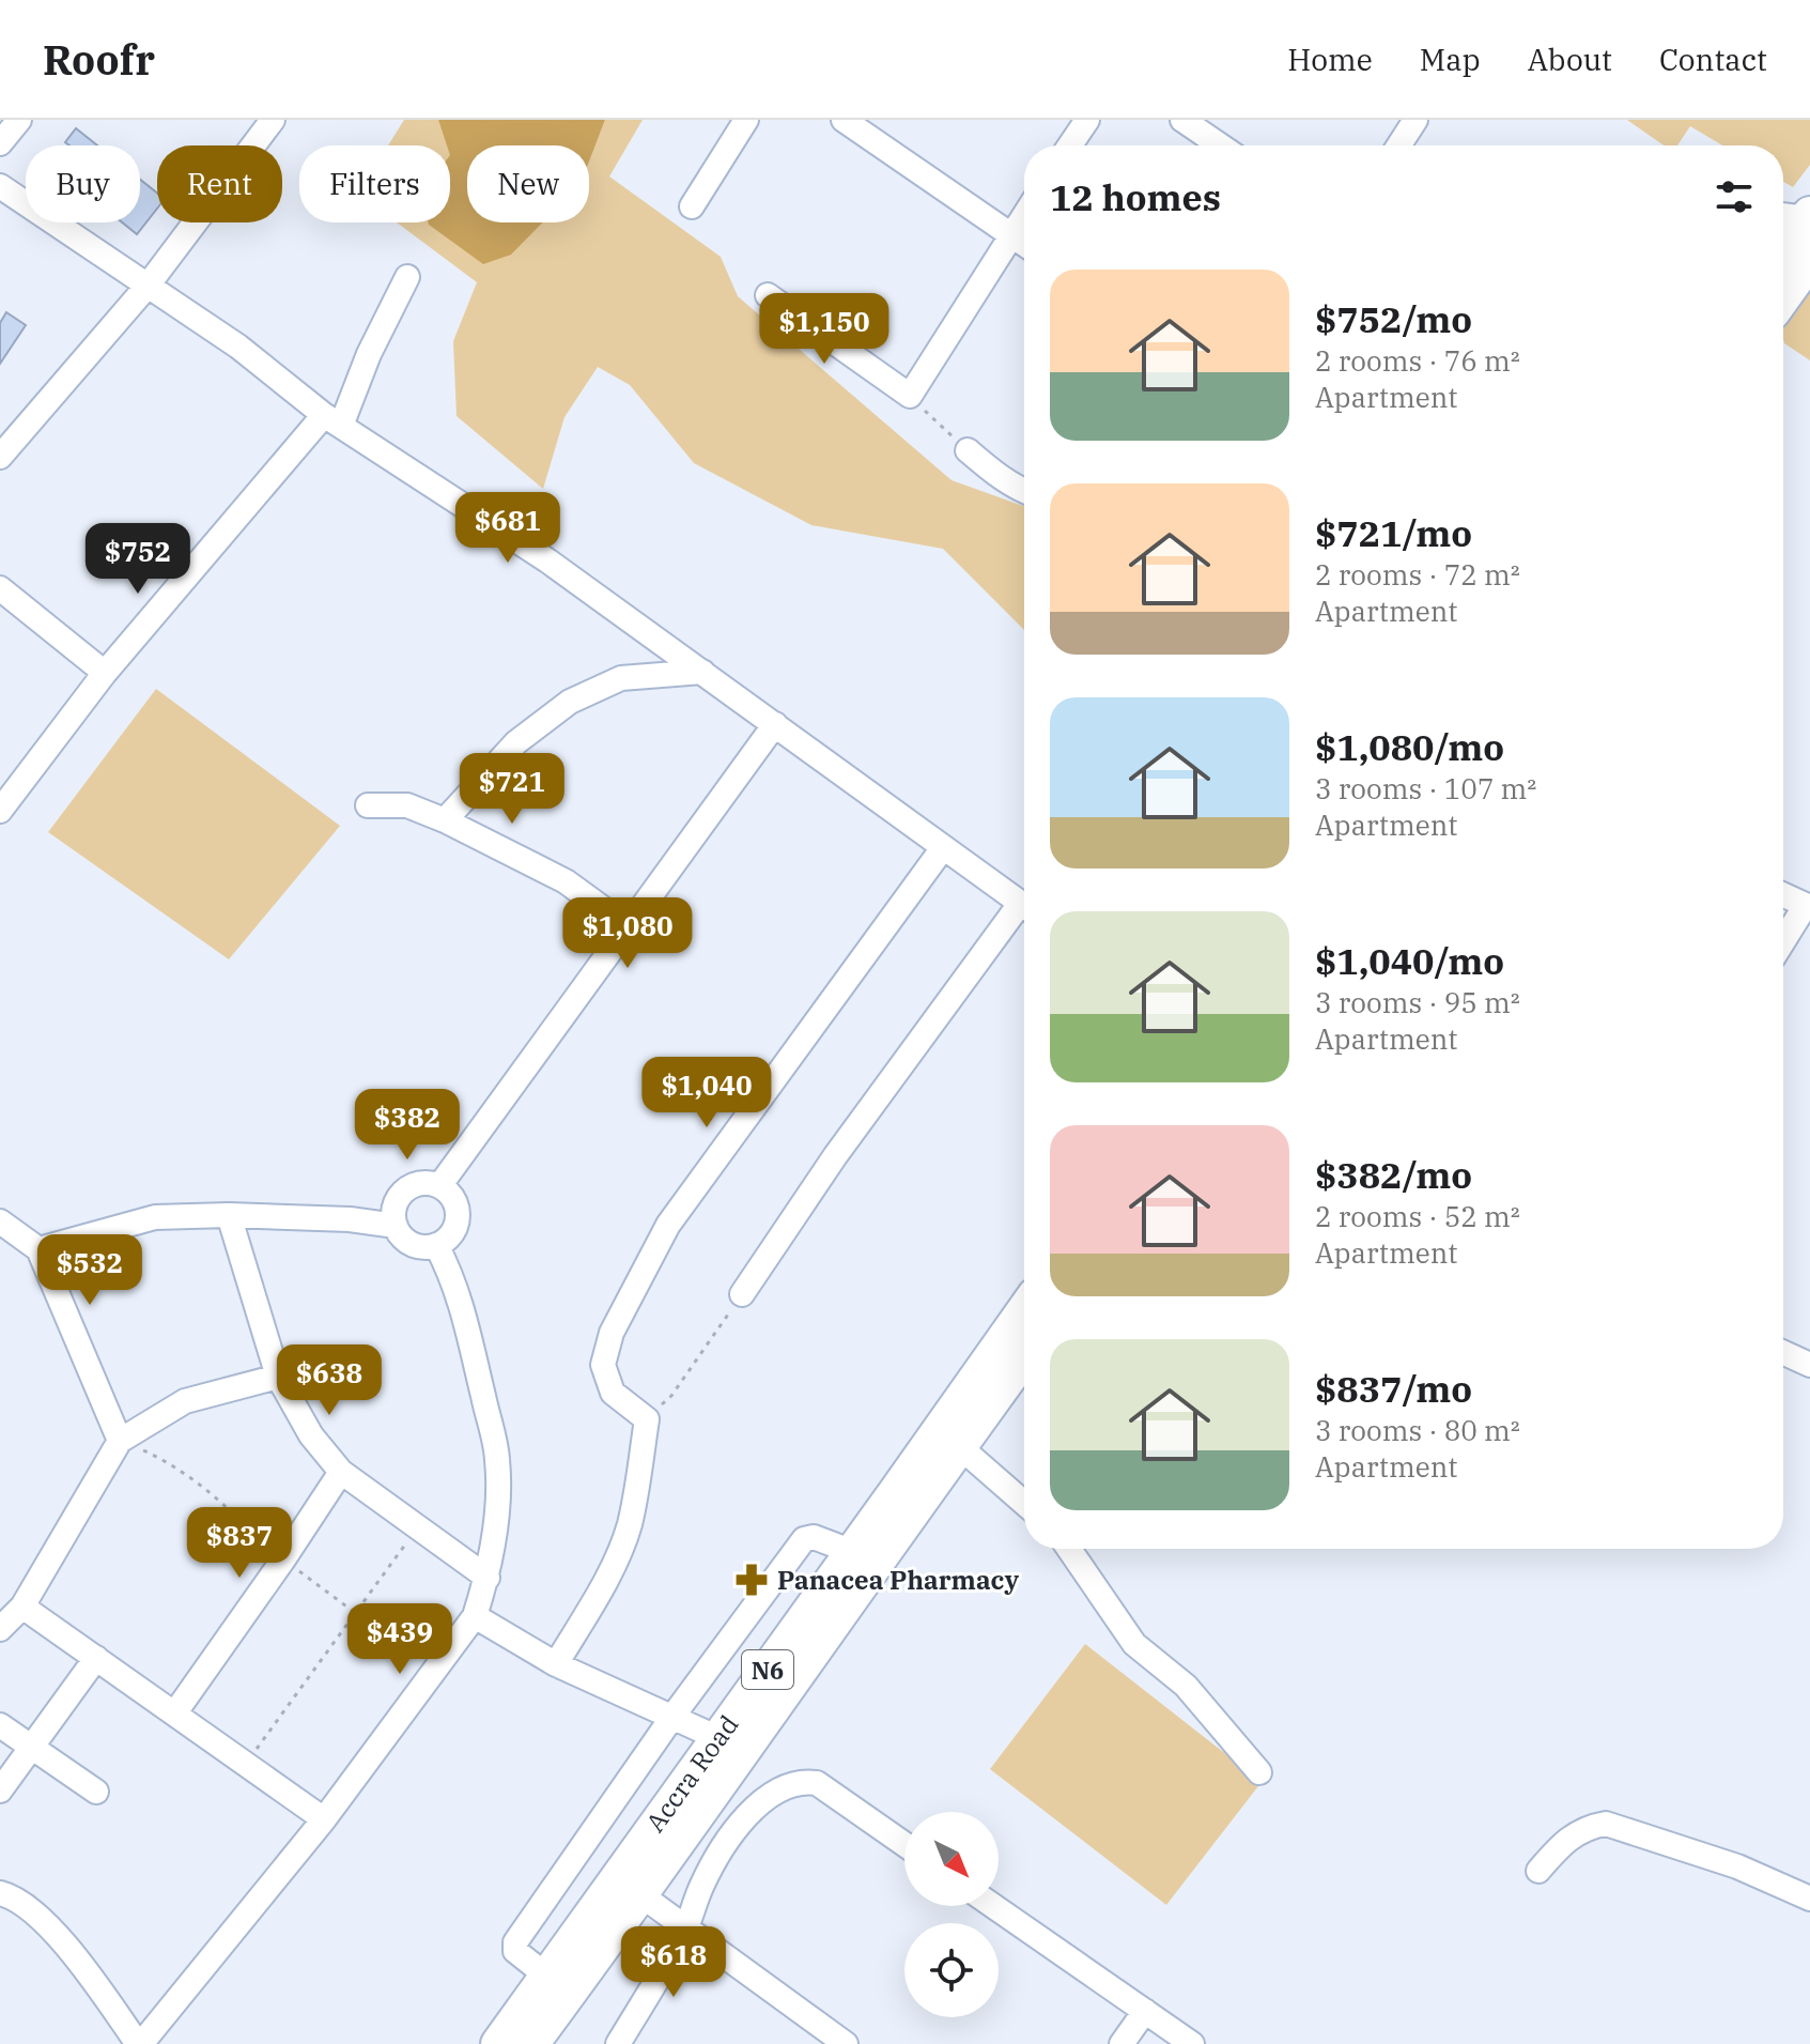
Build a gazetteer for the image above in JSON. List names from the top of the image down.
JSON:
{
  "streets": {
    "highway": ["N6", "Accra Road"]
  },
  "crossings": [
    ["N6", "Accra Road"]
  ],
  "places": {
    "pharmacy": ["Panacea Pharmacy"]
  },
  "north": "bottom right",
  "page": {
    "header": "Roofr",
    "nav": [
      "Home",
      "Map",
      "About",
      "Contact"
    ],
    "chip": [
      "Buy",
      "Rent",
      "Filters",
      "New"
    ],
    "heading": "12 homes",
    "list": [
      {
        "name": "$752/mo",
        "note": "2 rooms · 76 m² · Apartment"
      },
      {
        "name": "$721/mo",
        "note": "2 rooms · 72 m² · Apartment"
      },
      {
        "name": "$1,080/mo",
        "note": "3 rooms · 107 m² · Apartment"
      },
      {
        "name": "$1,040/mo",
        "note": "3 rooms · 95 m² · Apartment"
      },
      {
        "name": "$382/mo",
        "note": "2 rooms · 52 m² · Apartment"
      },
      {
        "name": "$837/mo",
        "note": "3 rooms · 80 m² · Apartment"
      }
    ],
    "price": [
      "$1,150",
      "$681",
      "$752",
      "$721",
      "$1,080",
      "$1,040",
      "$382",
      "$532",
      "$638",
      "$837",
      "$439",
      "$618"
    ]
  }
}
